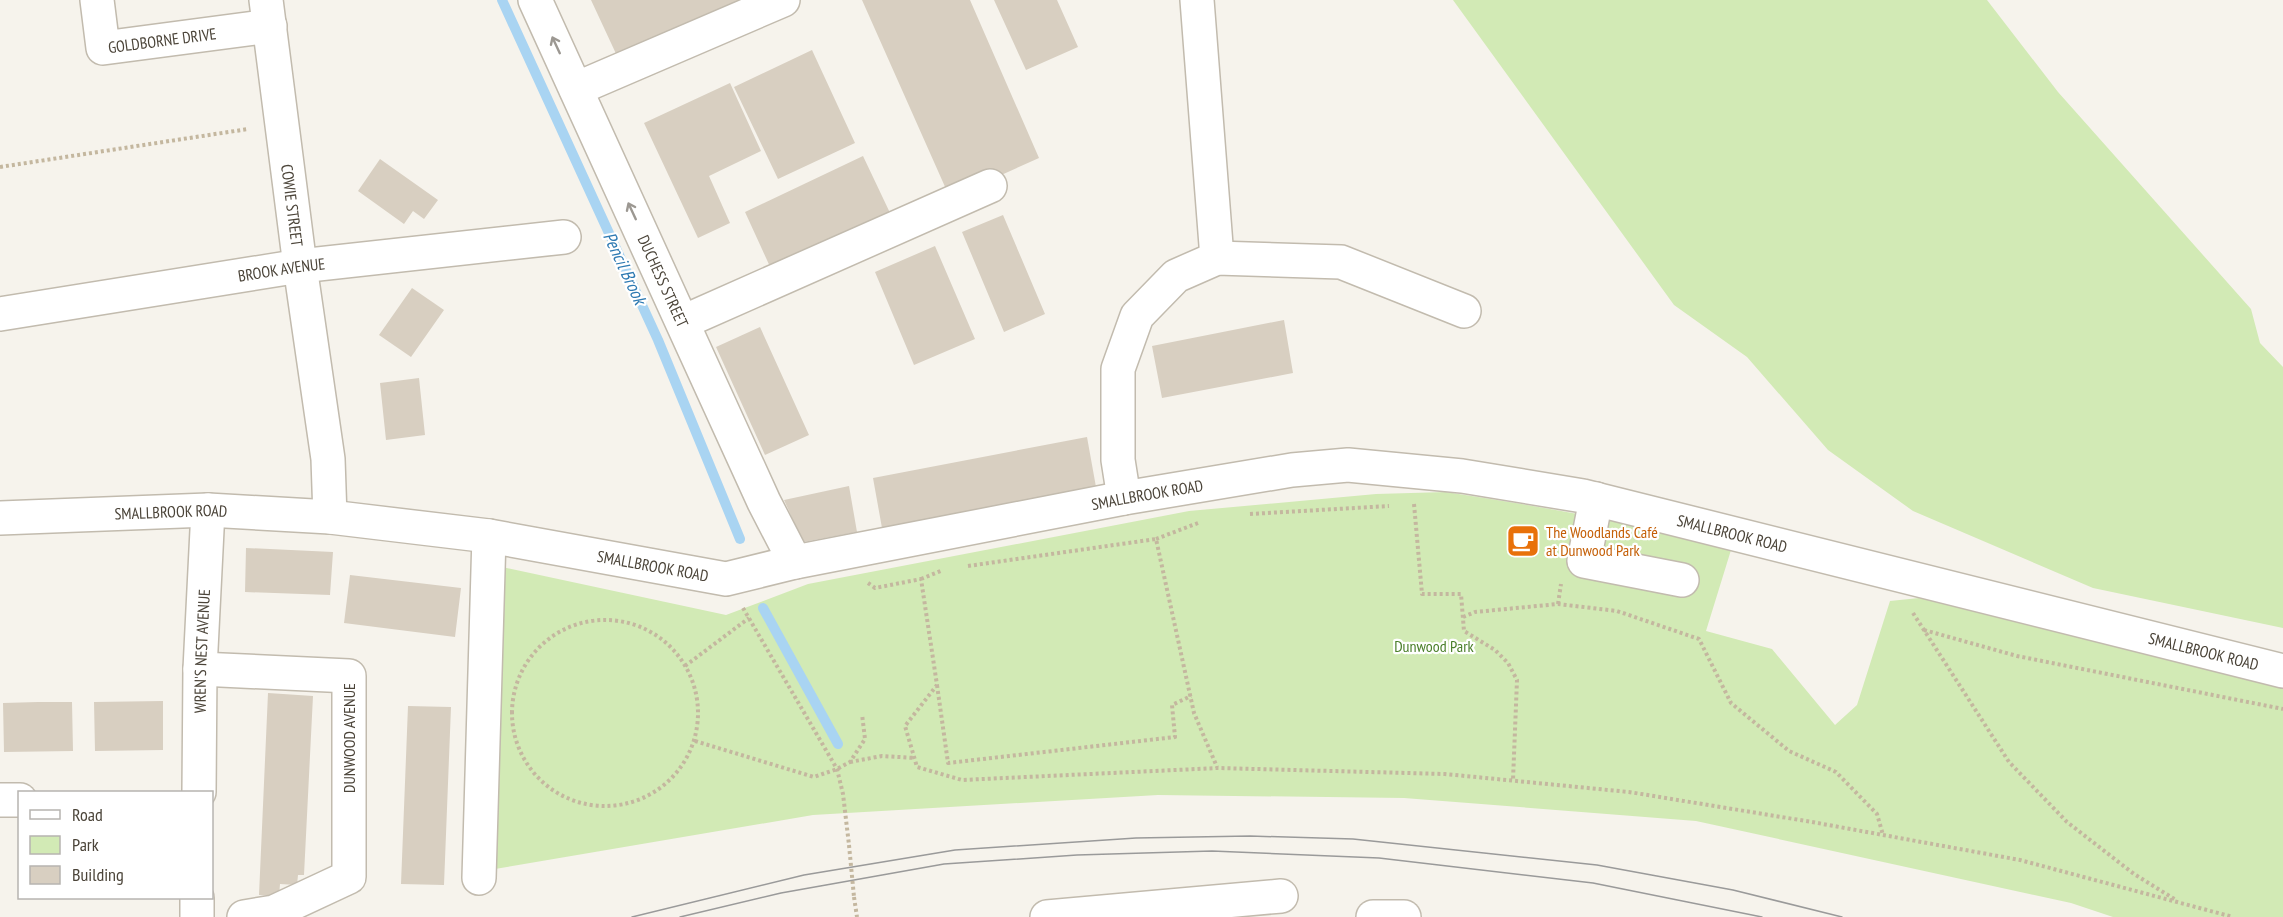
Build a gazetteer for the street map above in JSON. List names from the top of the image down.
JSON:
{
  "streets": {
    "street": [
      "GOLDBORNE DRIVE",
      "COWIE STREET",
      "BROOK AVENUE",
      "DUCHESS STREET",
      "SMALLBROOK ROAD",
      "WREN'S NEST AVENUE",
      "DUNWOOD AVENUE"
    ]
  },
  "crossings": [
    ["GOLDBORNE DRIVE", "COWIE STREET"],
    ["COWIE STREET", "BROOK AVENUE"],
    ["COWIE STREET", "SMALLBROOK ROAD"],
    ["DUCHESS STREET", "SMALLBROOK ROAD"],
    ["SMALLBROOK ROAD", "WREN'S NEST AVENUE"],
    ["WREN'S NEST AVENUE", "DUNWOOD AVENUE"]
  ],
  "one_way": ["DUCHESS STREET"],
  "water": ["Pencil Brook"],
  "parks": ["Dunwood Park"],
  "places": {
    "cafe": ["The Woodlands Café at Dunwood Park"]
  },
  "legend": ["Road", "Park", "Building"]
}
